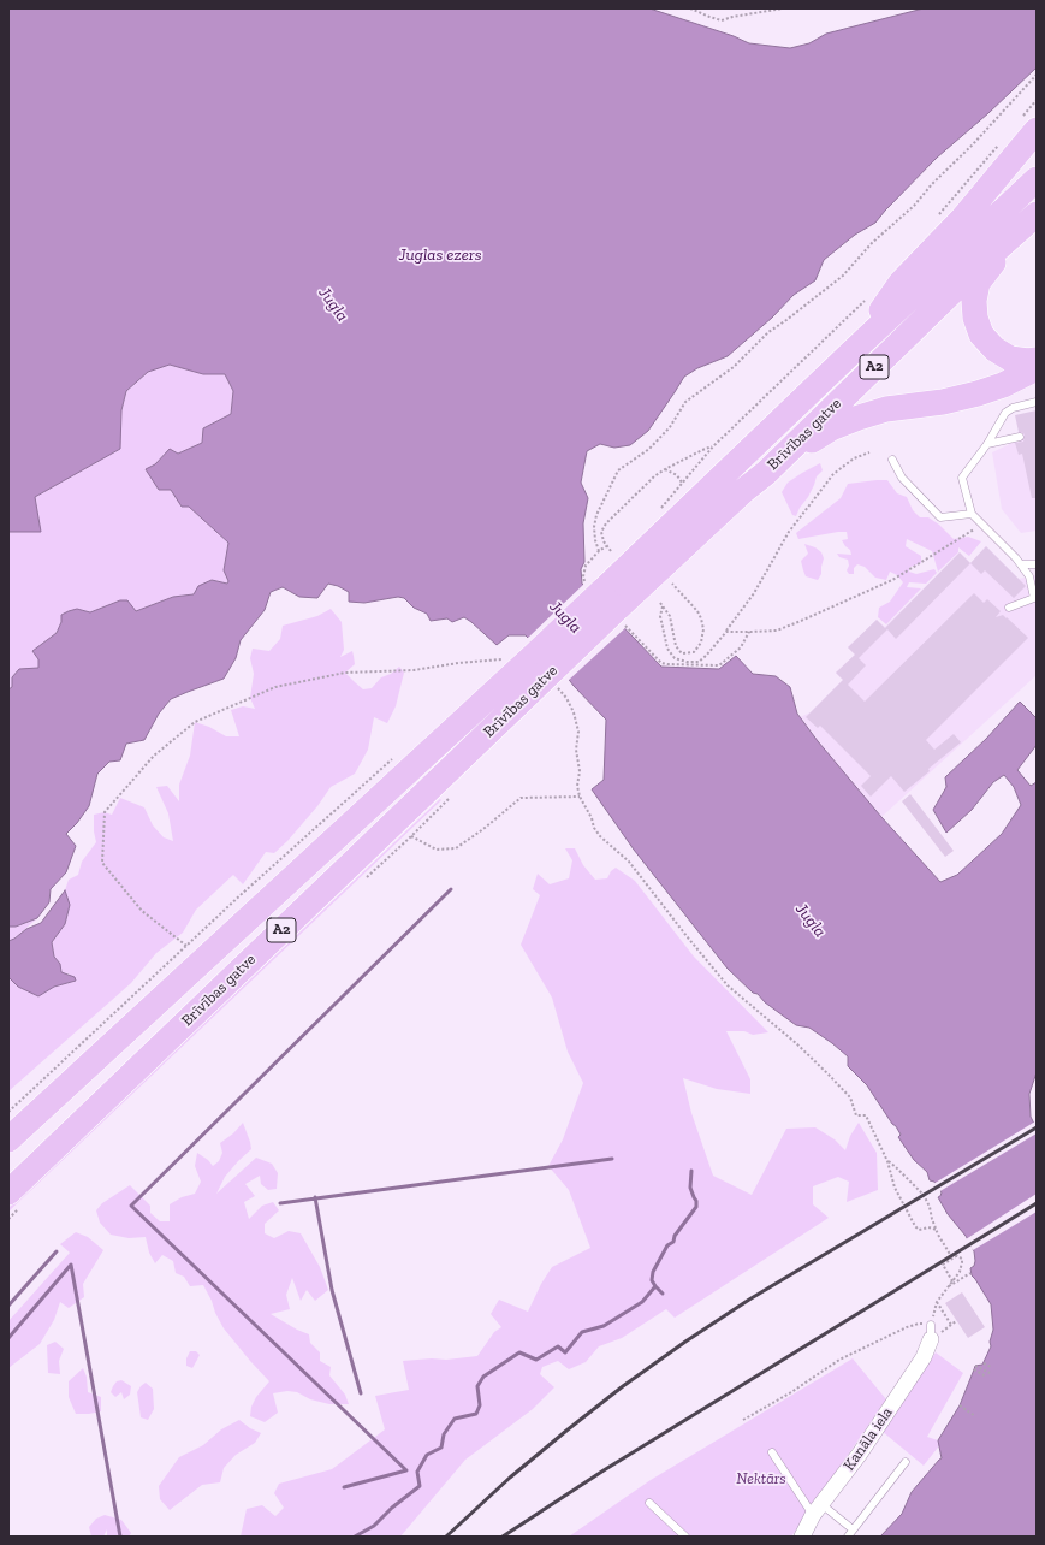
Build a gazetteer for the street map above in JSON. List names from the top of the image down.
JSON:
{
  "streets": {
    "highway": ["A2", "Brīvības gatve"],
    "street": ["Kanāla iela"]
  },
  "water": ["Juglas ezers", "Jugla"],
  "parks": ["Nektārs"]
}
